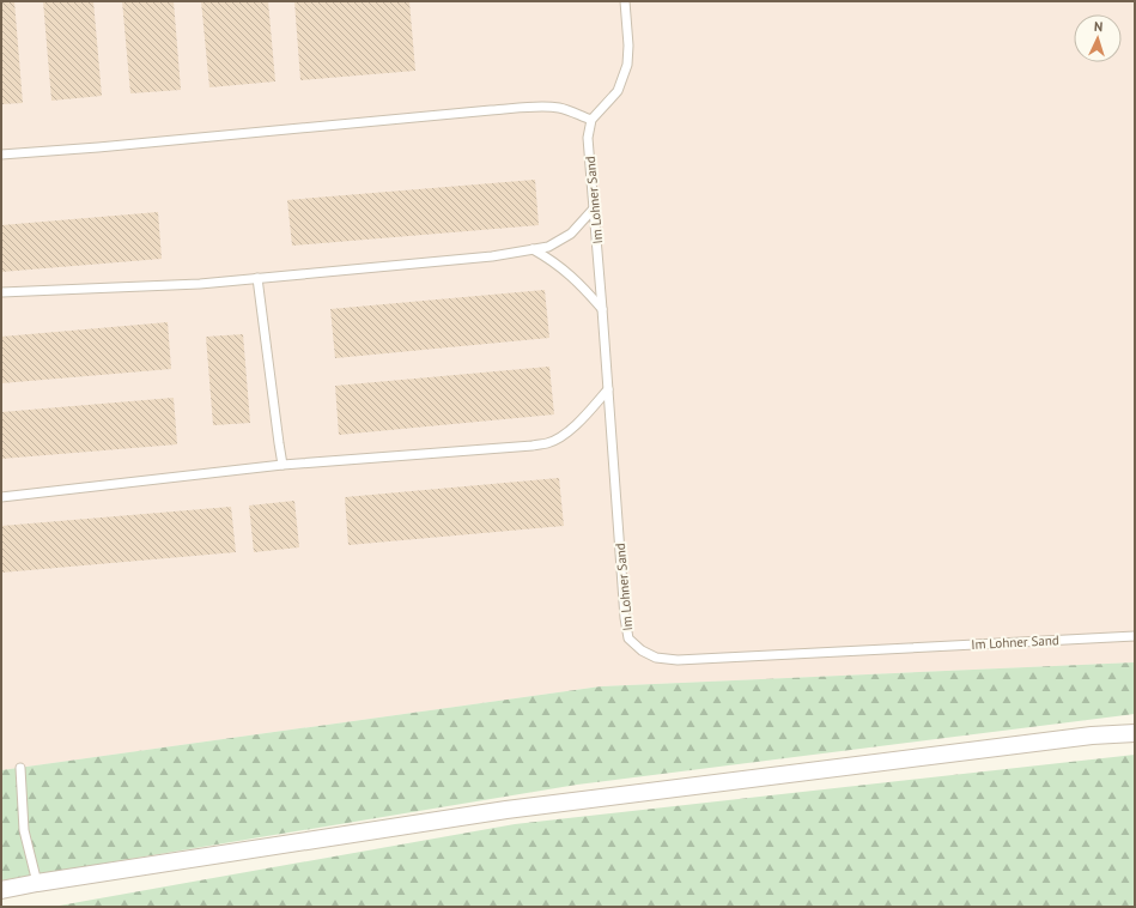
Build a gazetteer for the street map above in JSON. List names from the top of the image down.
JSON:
{
  "streets": {
    "lane": ["Im Lohner Sand"]
  },
  "north": "top"
}
